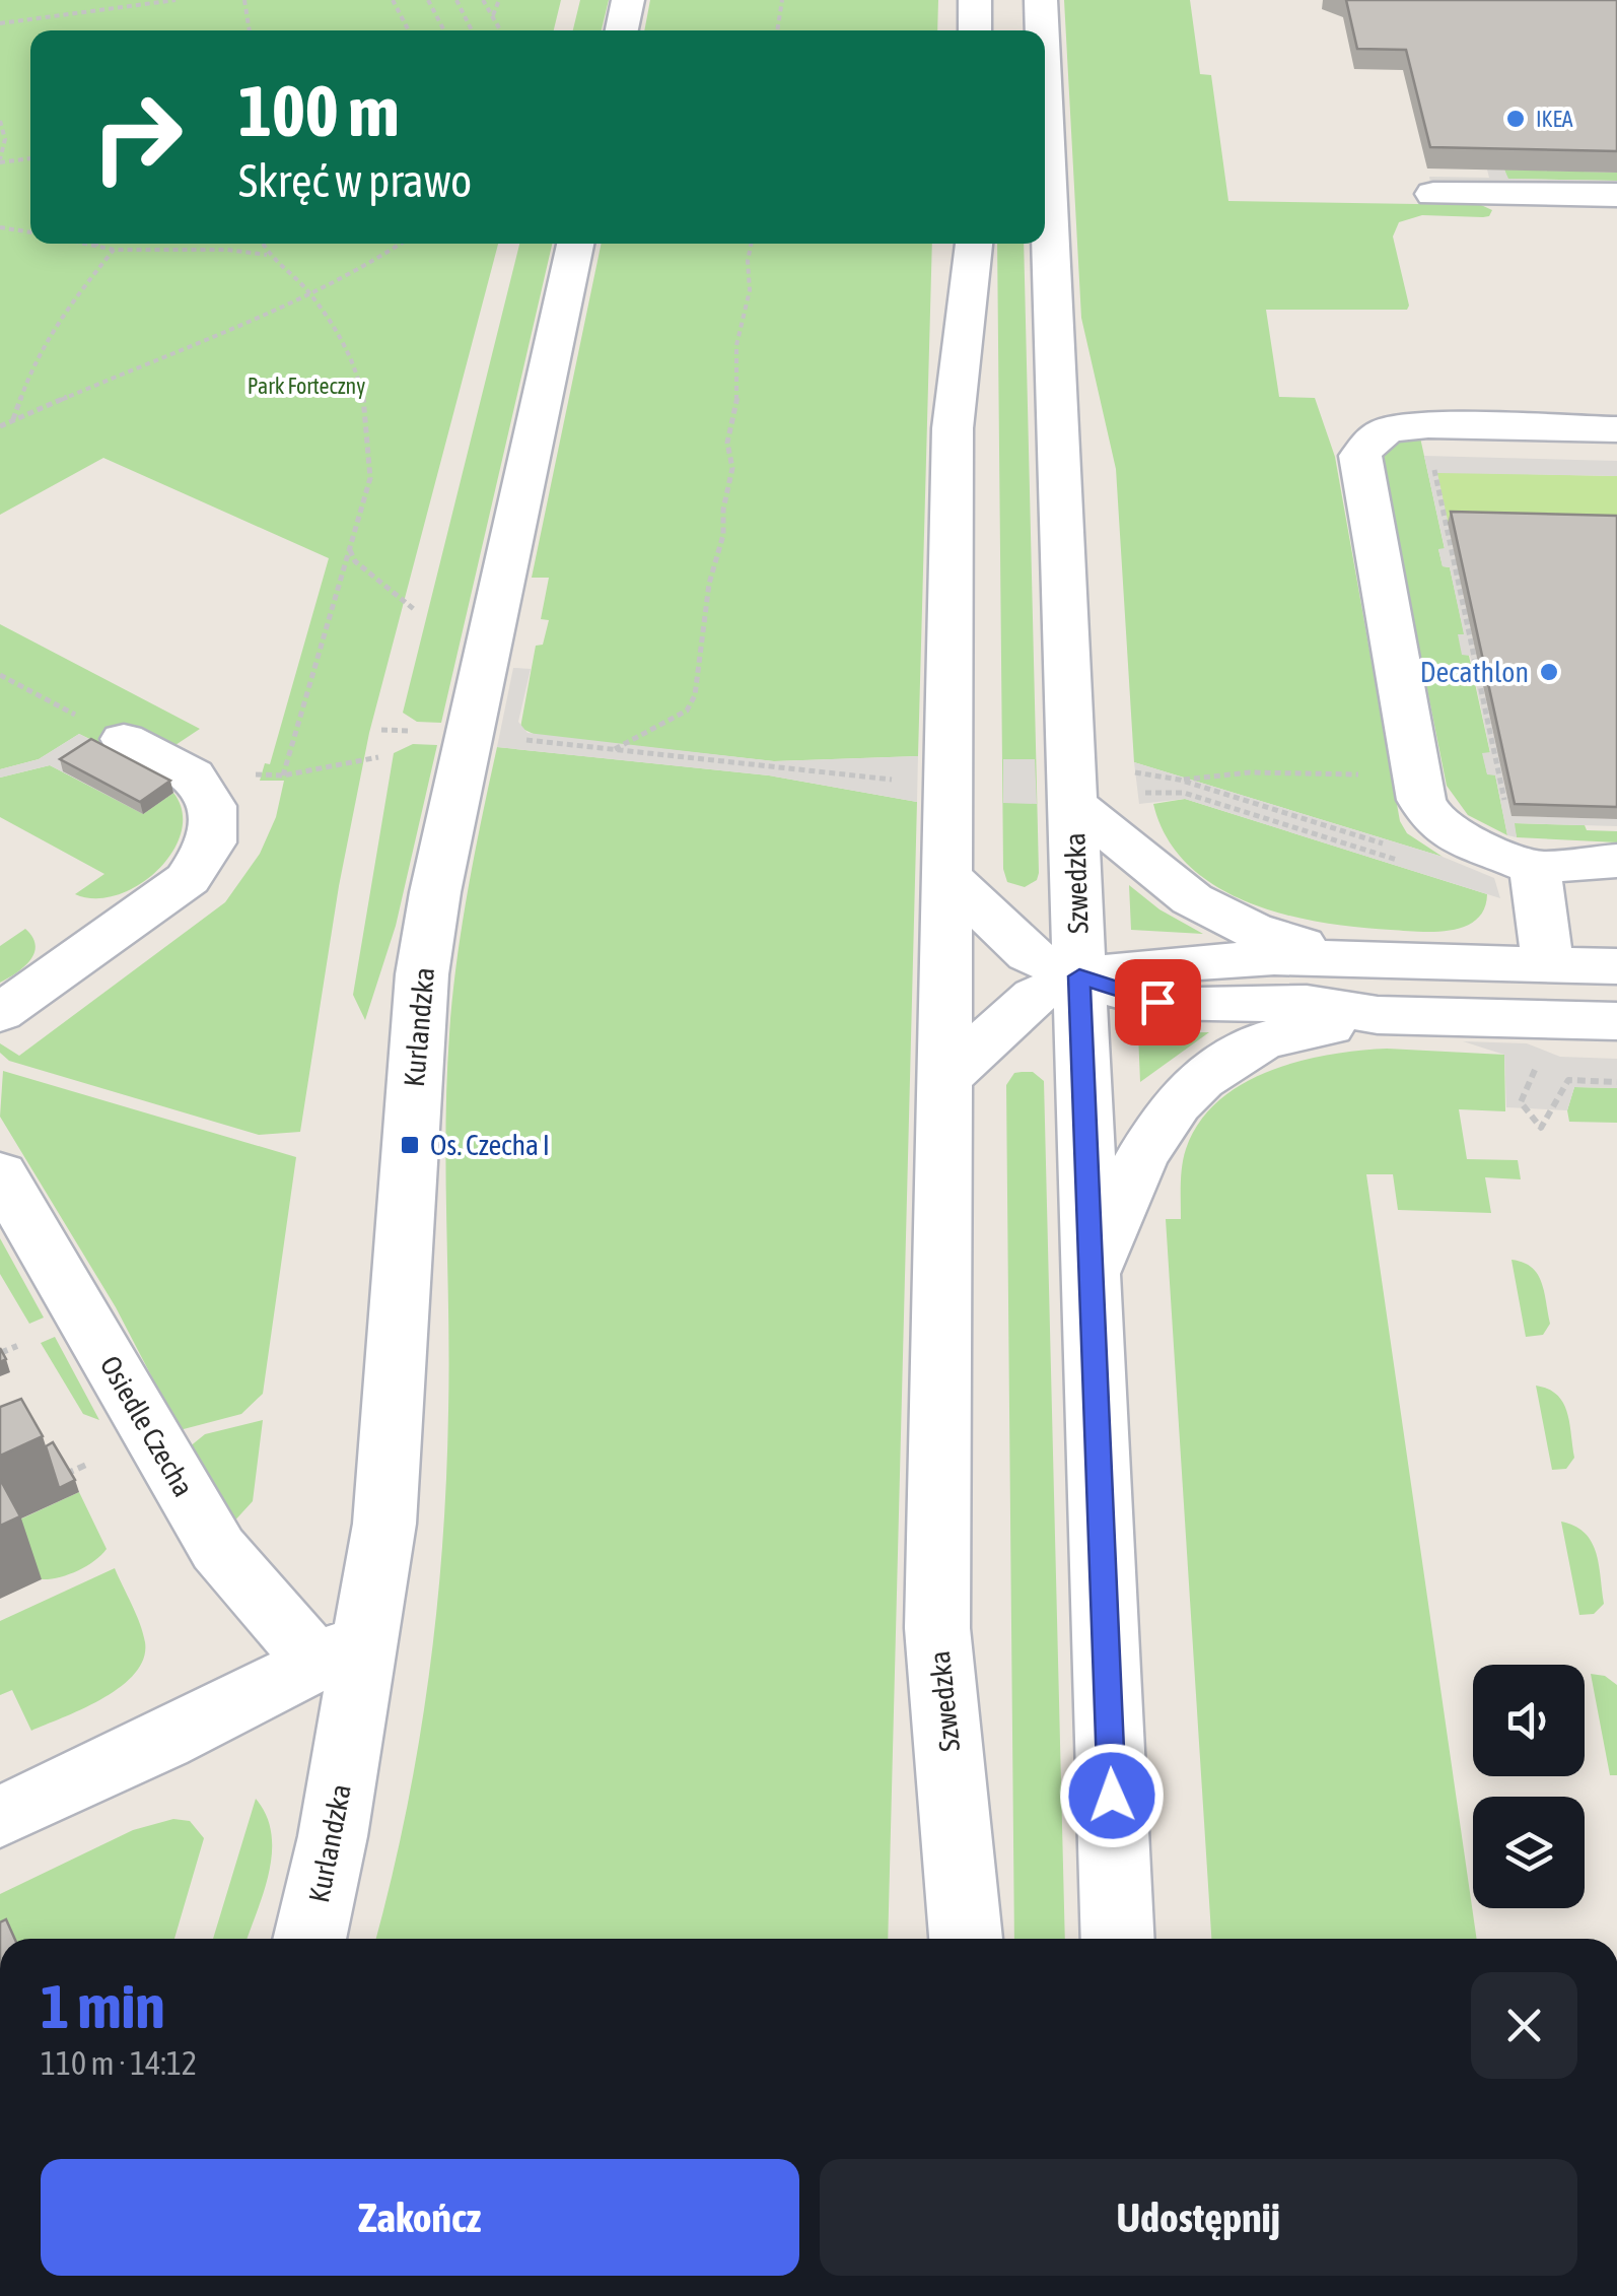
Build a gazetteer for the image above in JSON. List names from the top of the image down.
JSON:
{
  "streets": {
    "street": ["Szwedzka", "Kurlandzka", "Osiedle Czecha"]
  },
  "crossings": [
    ["Kurlandzka", "Osiedle Czecha"]
  ],
  "parks": ["Park Forteczny"],
  "places": {
    "other": ["IKEA", "Decathlon"],
    "transit": ["Os. Czecha I"]
  },
  "page": {
    "turn": ["100 m", "Skręć w prawo"],
    "heading": ["1 min", "110 m · 14:12"],
    "buttons": ["Zakończ", "Udostępnij"]
  }
}
